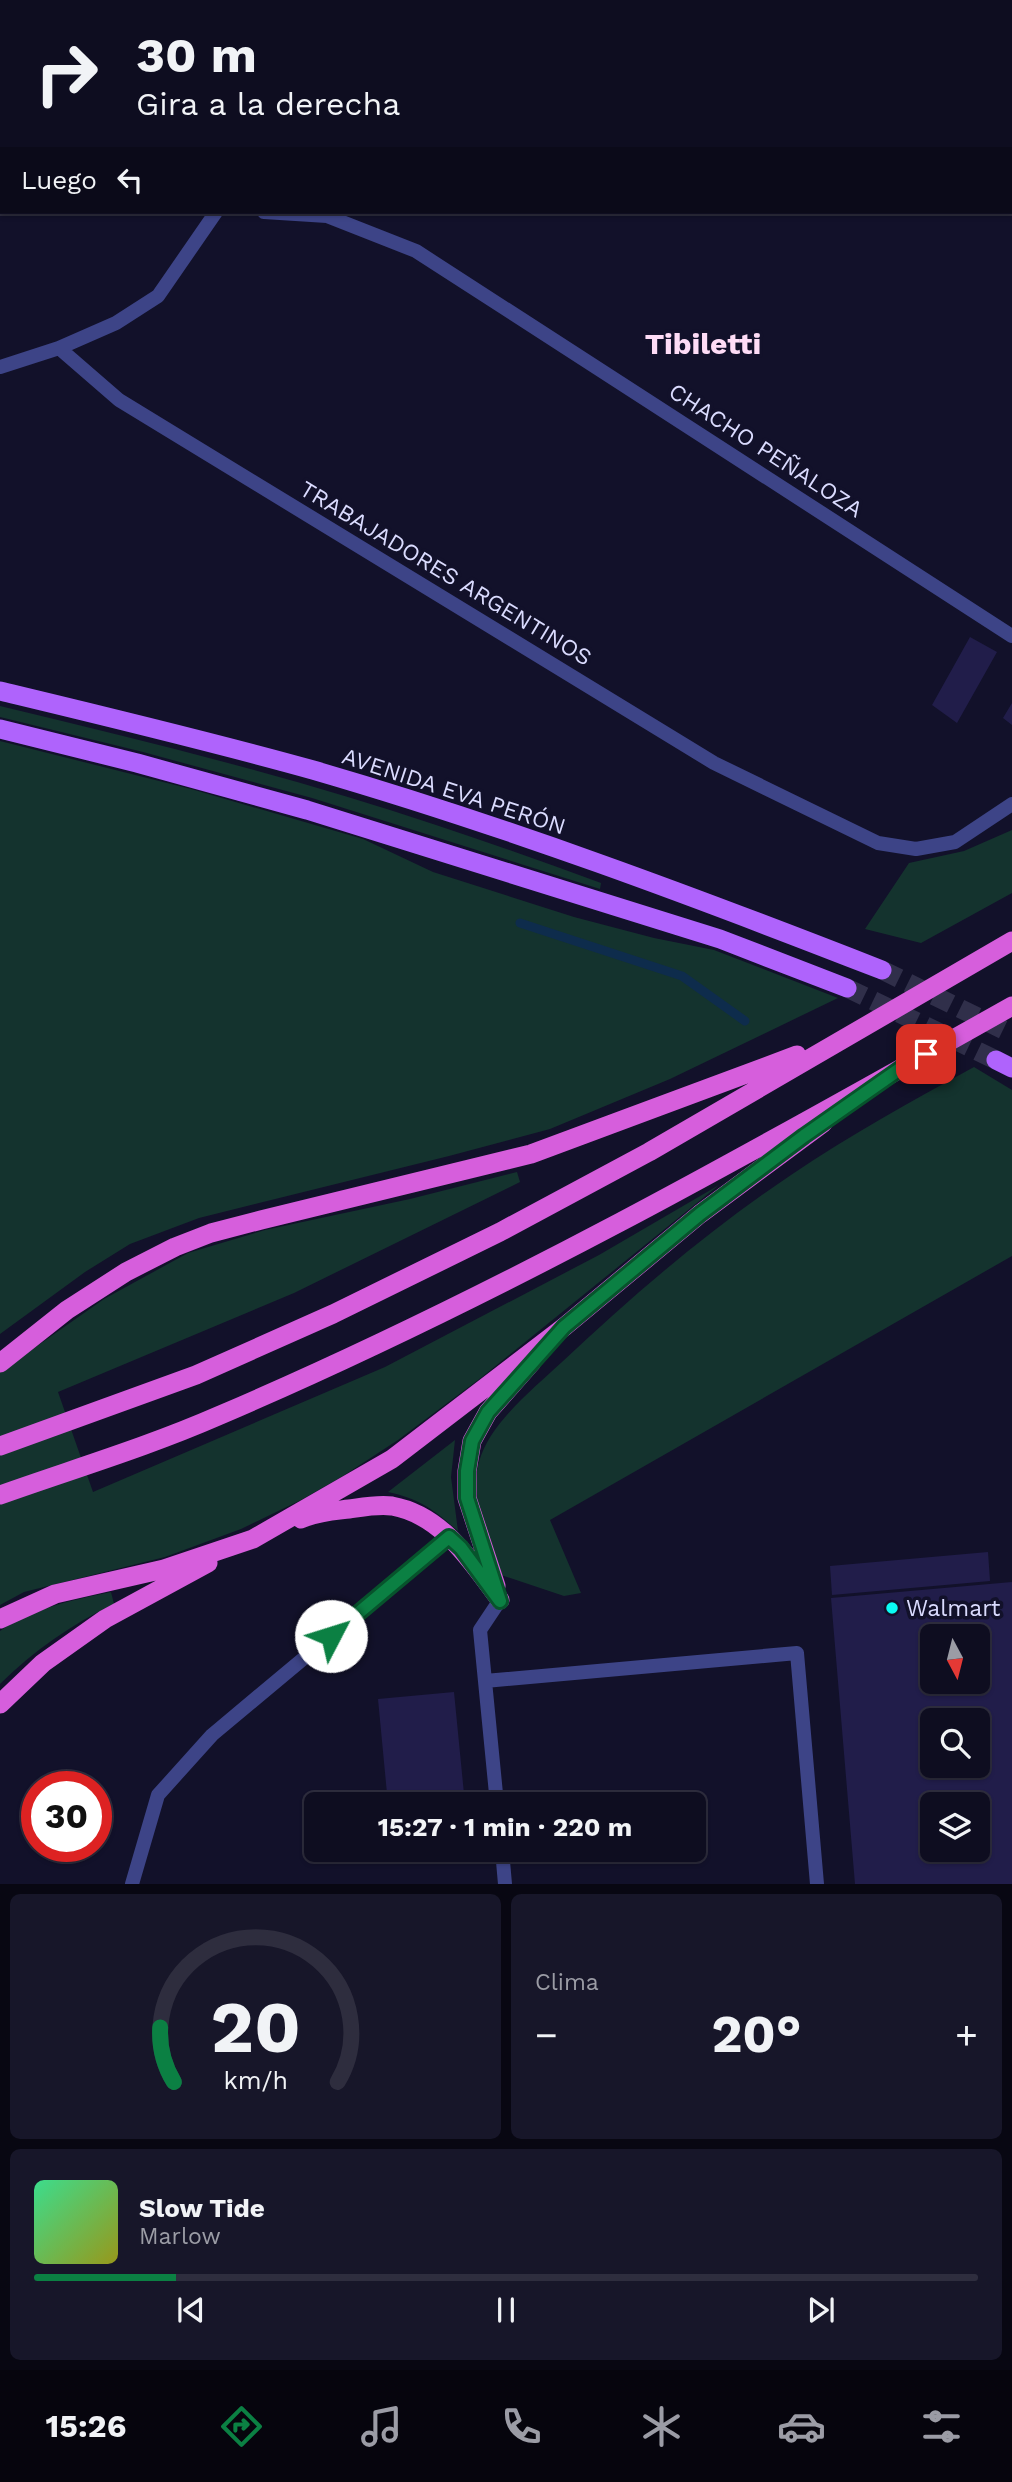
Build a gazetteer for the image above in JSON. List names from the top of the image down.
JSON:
{
  "streets": {
    "main road": ["AVENIDA EVA PERÓN"],
    "street": ["CHACHO PEÑALOZA", "TRABAJADORES ARGENTINOS"]
  },
  "districts": ["Tibiletti"],
  "places": ["Walmart"],
  "north": "bottom",
  "page": {
    "turn": ["30 m", "Gira a la derecha"],
    "then": "Luego",
    "limit": "30",
    "trip": "15:27 · 1 min · 220 m",
    "tile": "Clima",
    "heat": ["−", "20°", "+"],
    "song": ["Slow Tide", "Marlow"],
    "tabs": "15:26",
    "gauge": ["20", "km/h"]
  }
}
